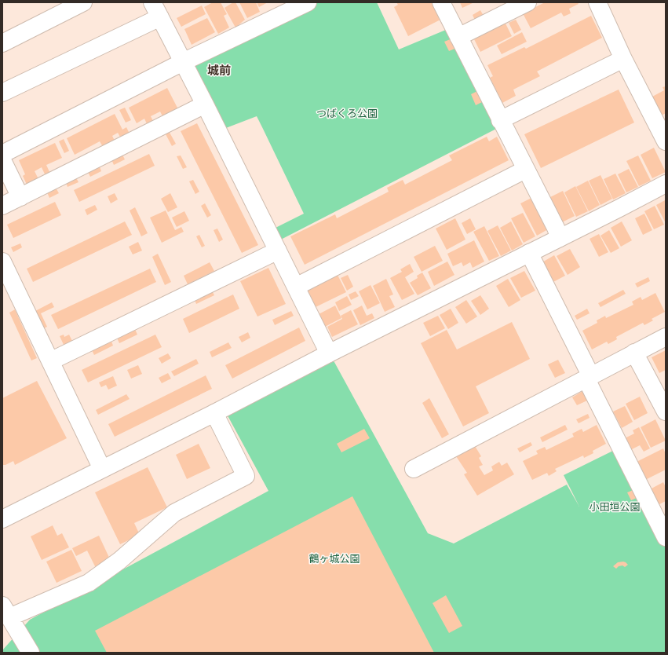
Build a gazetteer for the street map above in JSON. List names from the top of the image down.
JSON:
{
  "districts": ["城前"],
  "parks": ["つばくろ公園", "小田垣公園", "鶴ヶ城公園"]
}
